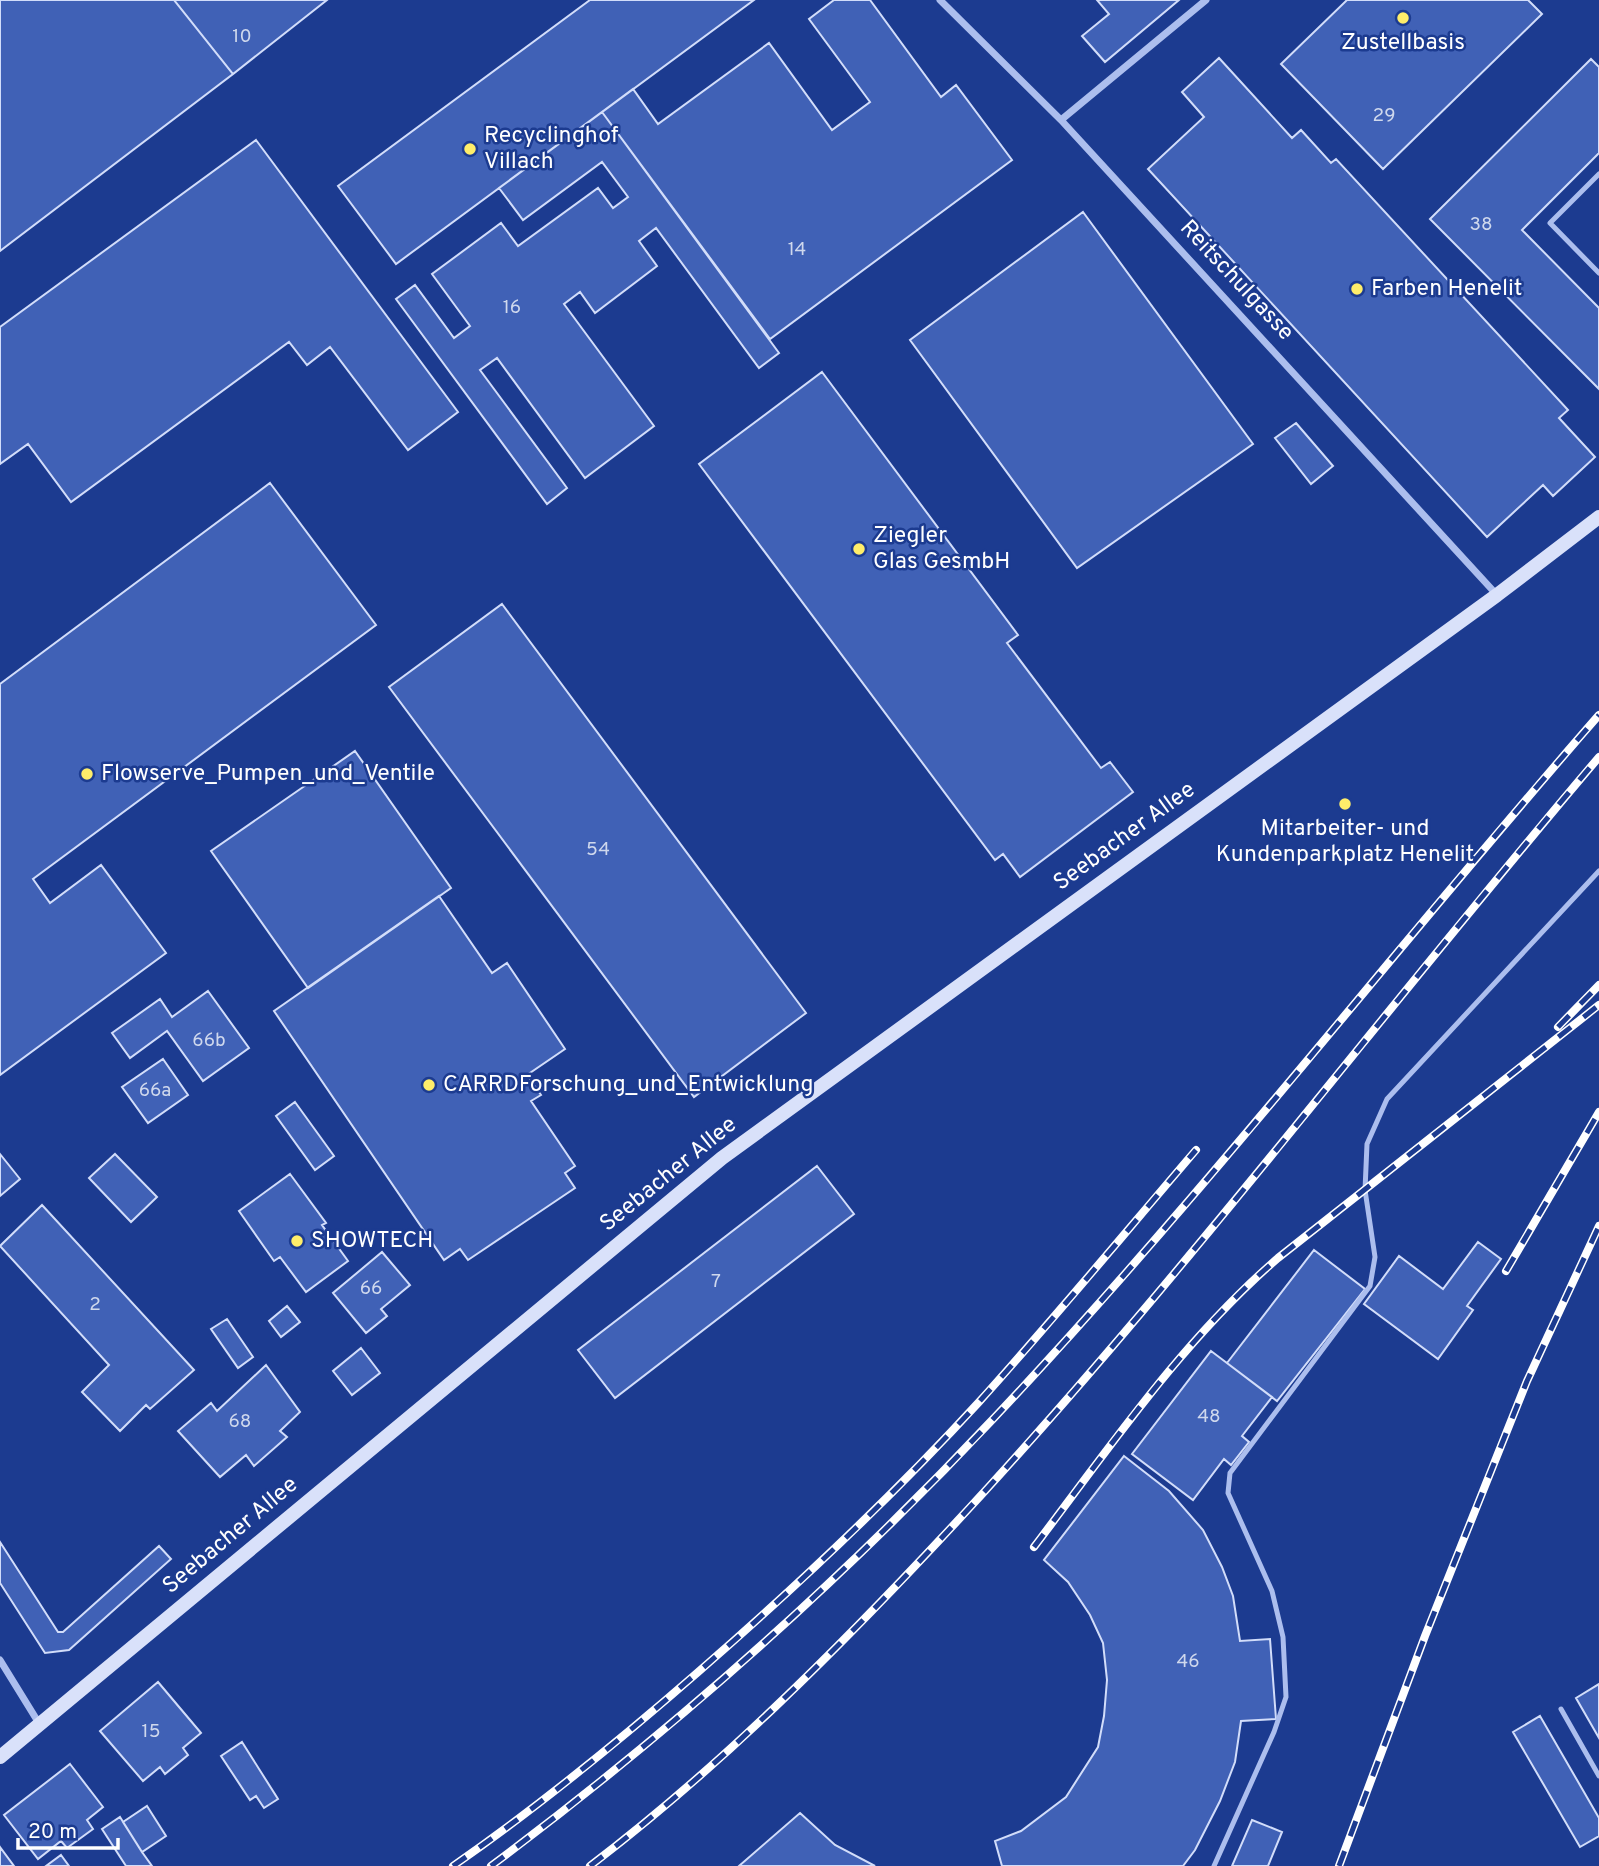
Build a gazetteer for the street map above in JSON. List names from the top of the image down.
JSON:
{
  "streets": {
    "street": ["Reitschulgasse", "Seebacher Allee"]
  },
  "crossings": [
    ["Reitschulgasse", "Seebacher Allee"]
  ],
  "places": [
    "Zustellbasis",
    "Recyclinghof Villach",
    "Farben Henelit",
    "Ziegler Glas GesmbH",
    "Flowserve_Pumpen_und_Ventile",
    "Mitarbeiter- und Kundenparkplatz Henelit",
    "CARRDForschung_und_Entwicklung",
    "SHOWTECH"
  ],
  "house_numbers": [
    "10",
    "29",
    "38",
    "14",
    "16",
    "54",
    "66b",
    "66a",
    "7",
    "66",
    "2",
    "48",
    "68",
    "46",
    "15"
  ],
  "scale_bar": "20 m"
}
